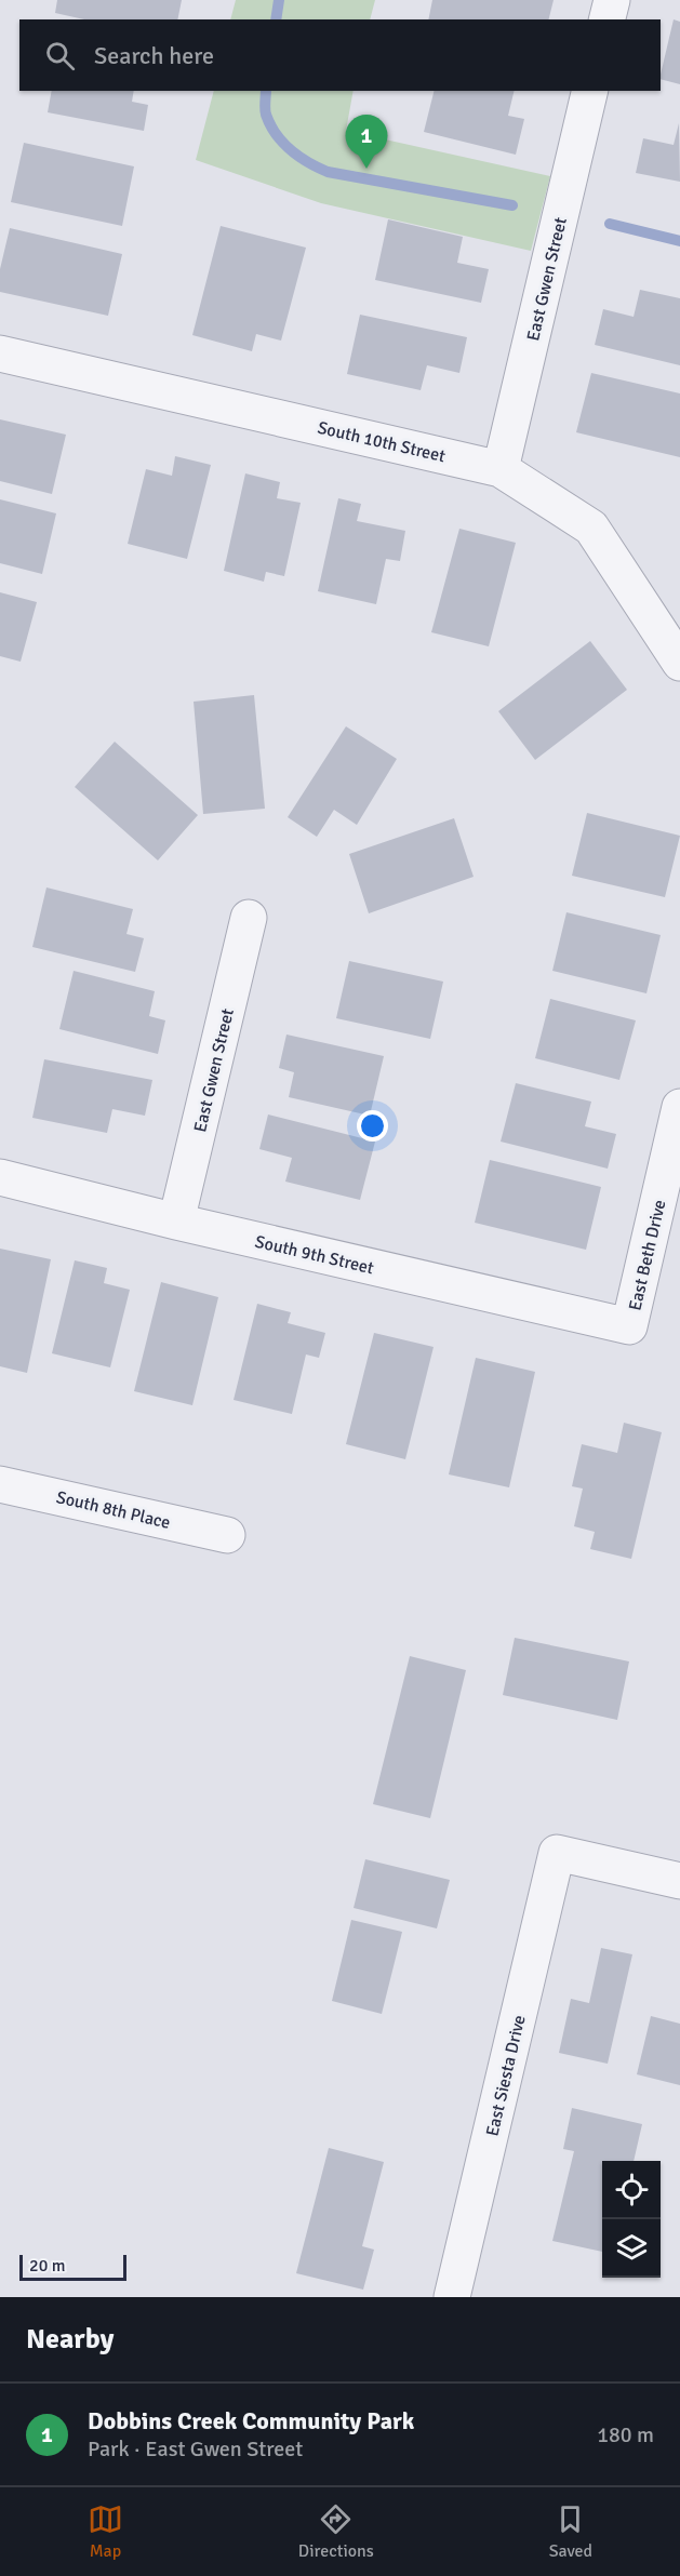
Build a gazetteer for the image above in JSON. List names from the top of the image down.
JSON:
{
  "streets": {
    "street": [
      "East Gwen Street",
      "South 10th Street",
      "South 9th Street",
      "East Beth Drive",
      "South 8th Place",
      "East Siesta Drive"
    ]
  },
  "crossings": [
    ["East Gwen Street", "South 10th Street"],
    ["East Gwen Street", "South 9th Street"],
    ["South 9th Street", "East Beth Drive"]
  ],
  "scale_bar": "20 m",
  "page": {
    "search": "Search here",
    "pins": "1",
    "scale": "20 m",
    "heading": "Nearby",
    "list": [
      {
        "mark": "1",
        "name": "Dobbins Creek Community Park",
        "note": "Park · East Gwen Street",
        "value": "180 m"
      }
    ],
    "nav": ["Map", "Directions", "Saved"]
  }
}
